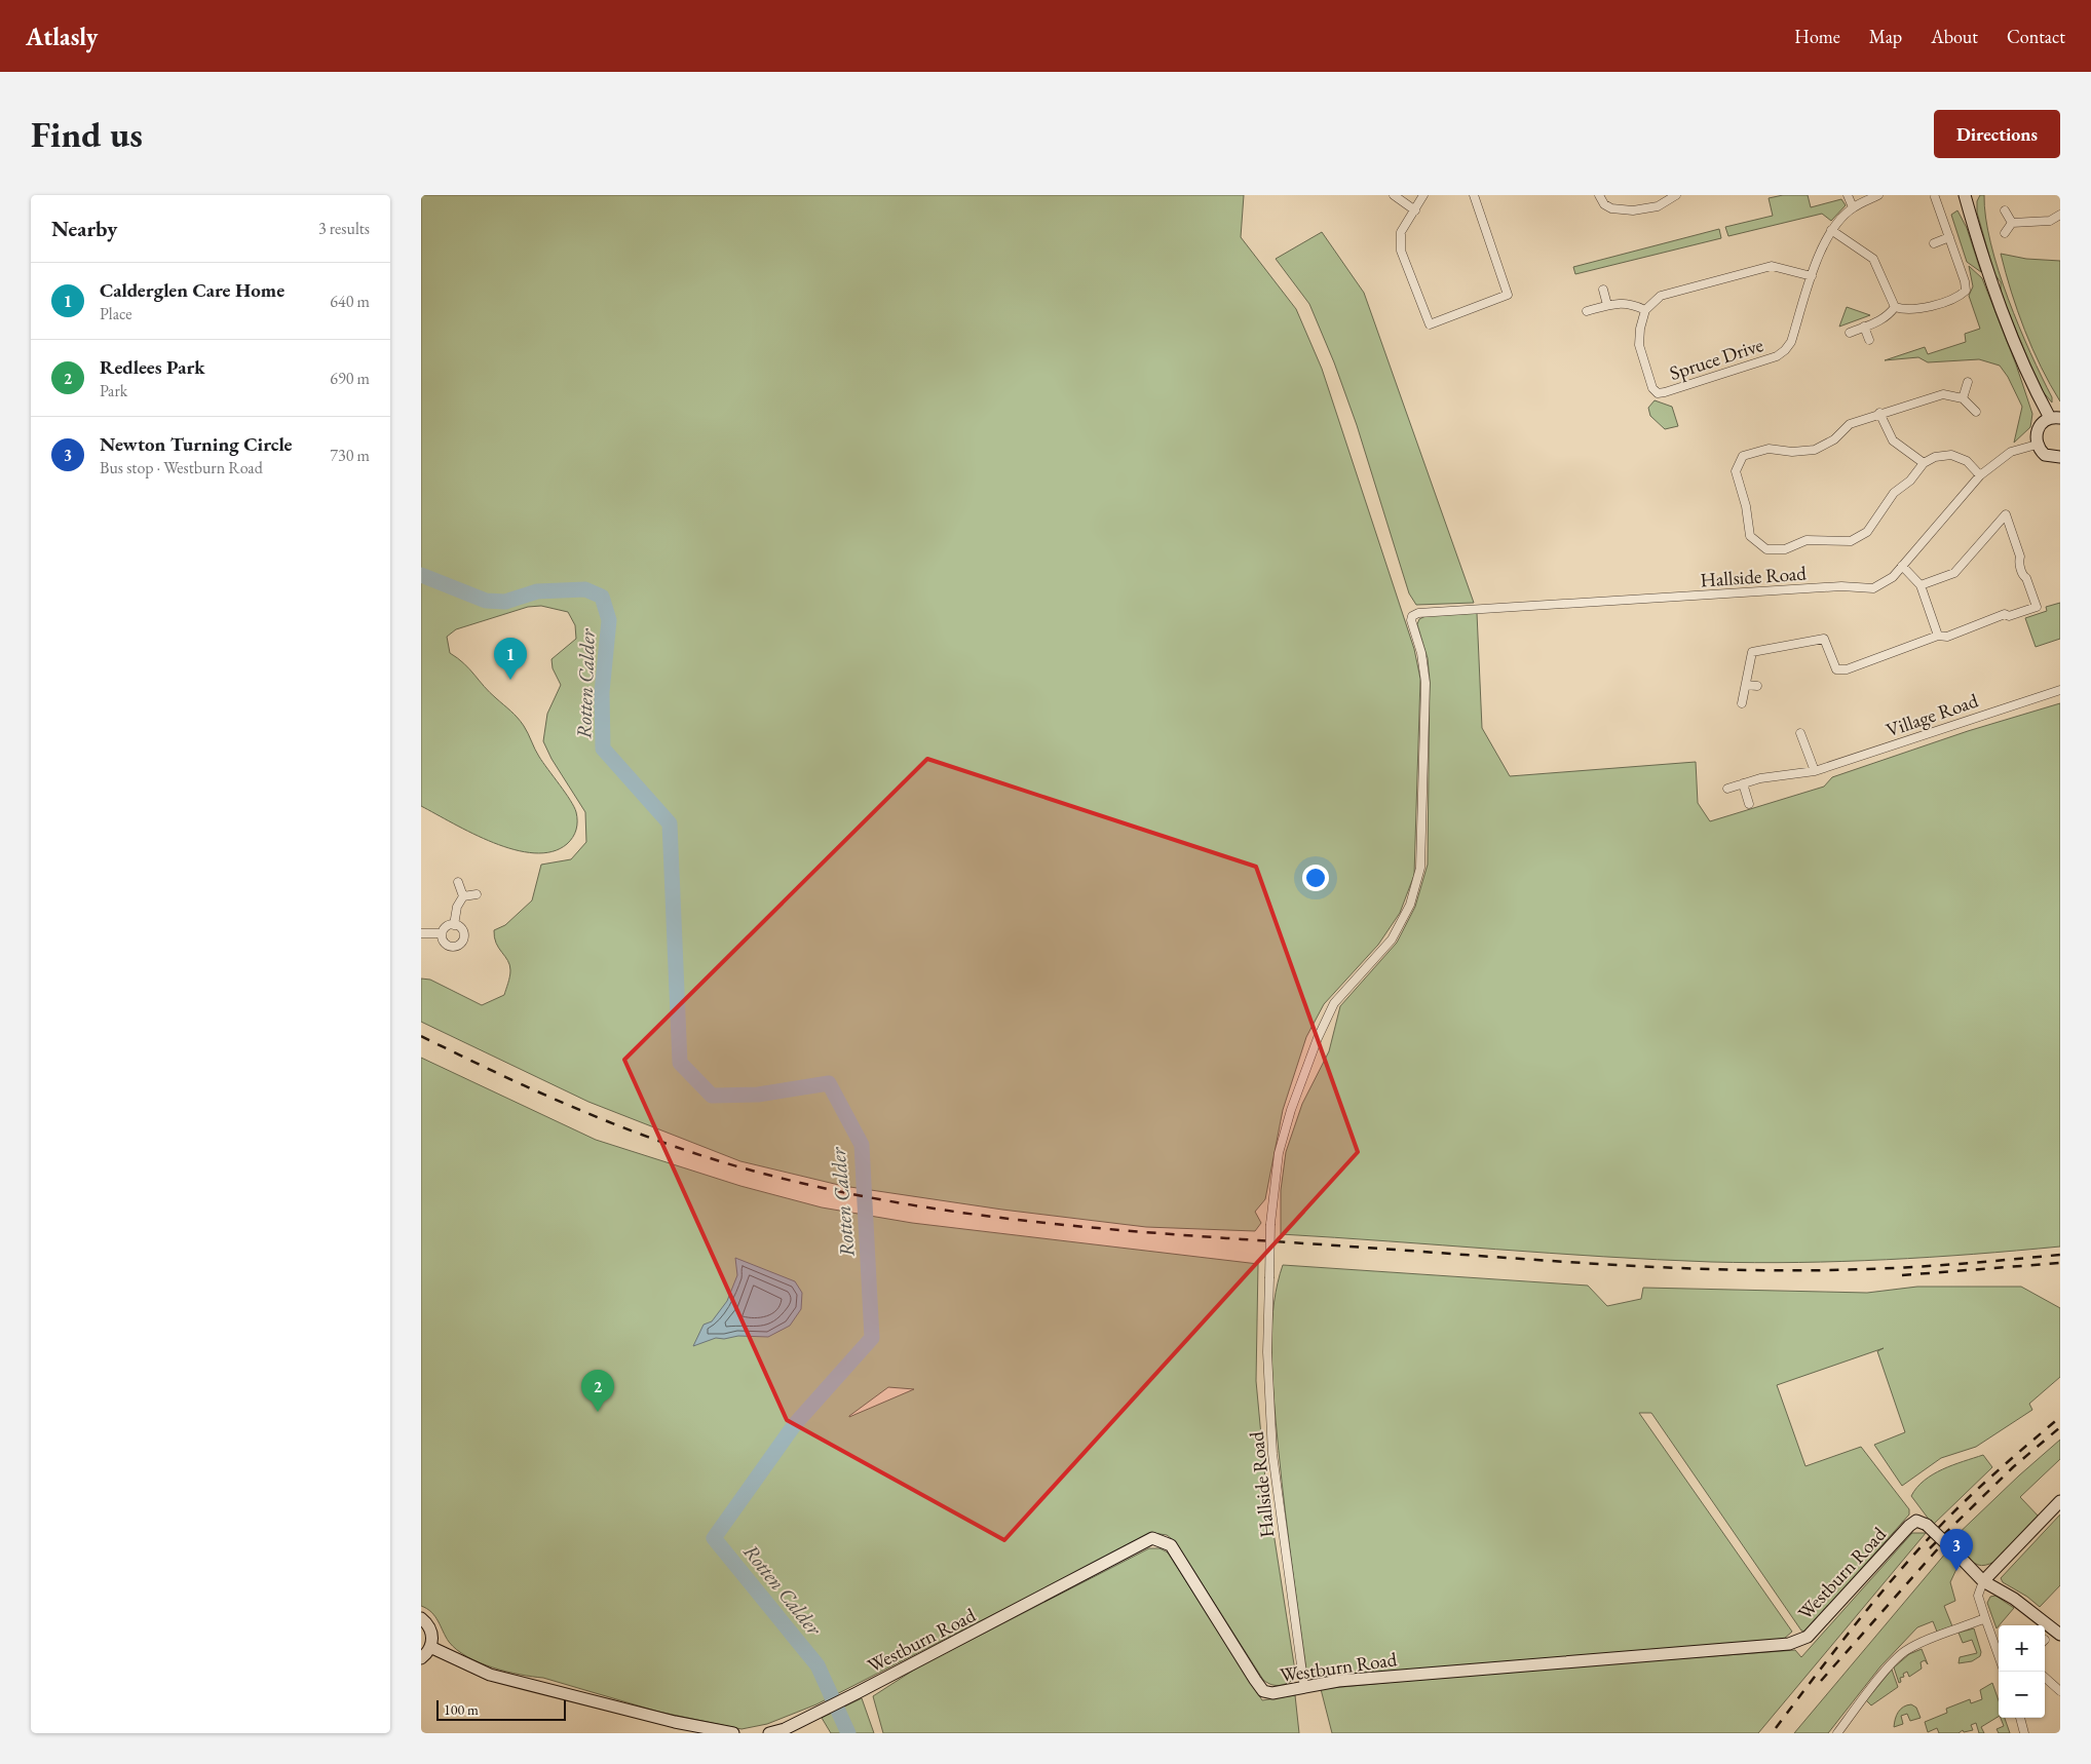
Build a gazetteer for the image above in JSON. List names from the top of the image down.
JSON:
{
  "streets": {
    "street": [
      "Spruce Drive",
      "Hallside Road",
      "Village Road",
      "Westburn Road"
    ]
  },
  "crossings": [
    ["Hallside Road", "Westburn Road"]
  ],
  "water": ["Rotten Calder"],
  "scale_bar": "100 m",
  "page": {
    "header": "Atlasly",
    "nav": [
      "Home",
      "Map",
      "About",
      "Contact"
    ],
    "buttons": "Directions",
    "title": "Find us",
    "heading": ["Nearby", "3 results"],
    "list": [
      {
        "mark": "1",
        "name": "Calderglen Care Home",
        "note": "Place",
        "value": "640 m"
      },
      {
        "mark": "2",
        "name": "Redlees Park",
        "note": "Park",
        "value": "690 m"
      },
      {
        "mark": "3",
        "name": "Newton Turning Circle",
        "note": "Bus stop · Westburn Road",
        "value": "730 m"
      }
    ],
    "pins": ["1", "2", "3"],
    "map_buttons": ["+", "−"],
    "scale": "100 m"
  }
}
